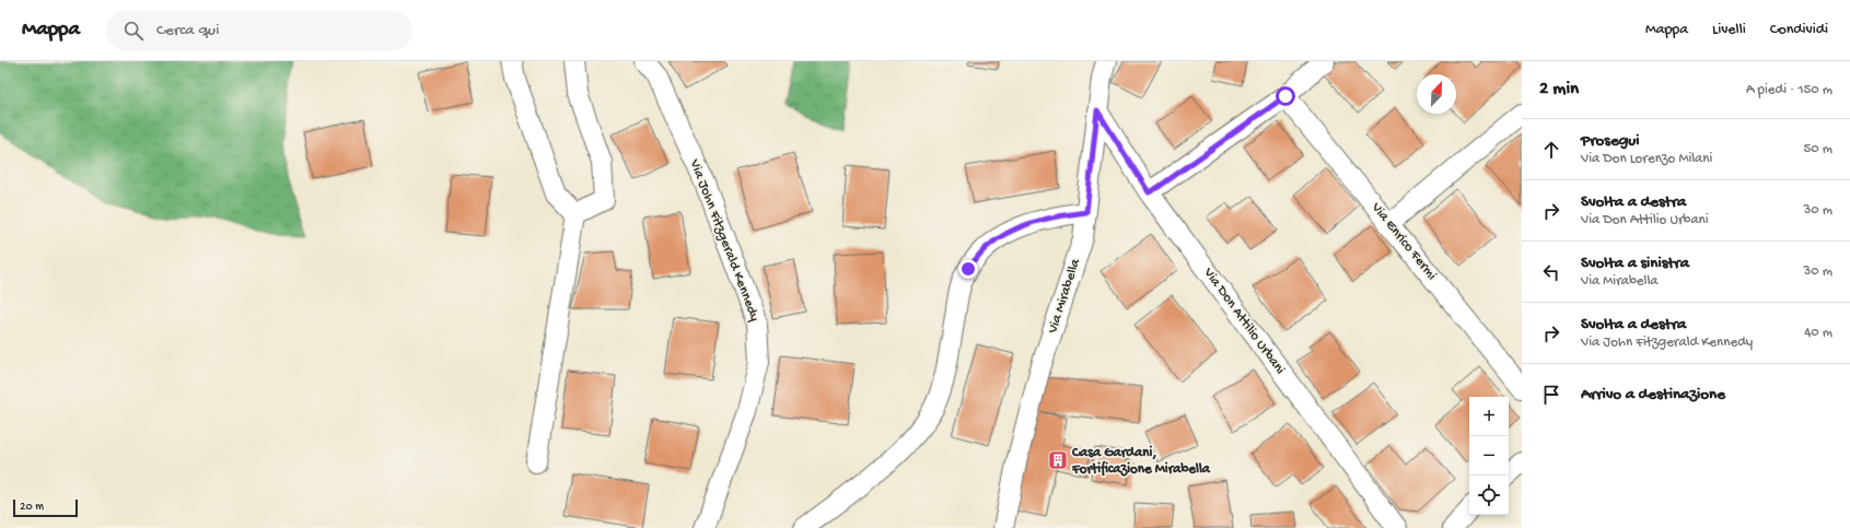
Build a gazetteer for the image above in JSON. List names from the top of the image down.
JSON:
{
  "streets": {
    "street": [
      "Via John Fitzgerald Kennedy",
      "Via Enrico Fermi",
      "Via Mirabella",
      "Via Don Attilio Urbani"
    ]
  },
  "crossings": [
    ["Via Mirabella", "Via Don Attilio Urbani"]
  ],
  "places": {
    "building": ["Casa Gardani, Fortificazione Mirabella"]
  },
  "scale_bar": "20 m",
  "north": "top right",
  "page": {
    "header": "Mappa",
    "search": "Cerca qui",
    "nav": ["Mappa", "Livelli", "Condividi"],
    "heading": ["2 min", "A piedi · 150 m"],
    "list": [
      ["Prosegui", "Via Don Lorenzo Milani", "50 m"],
      ["Svolta a destra", "Via Don Attilio Urbani", "30 m"],
      ["Svolta a sinistra", "Via Mirabella", "30 m"],
      ["Svolta a destra", "Via John Fitzgerald Kennedy", "40 m"],
      "Arrivo a destinazione"
    ],
    "map_buttons": ["+", "−"],
    "scale": "20 m"
  }
}
